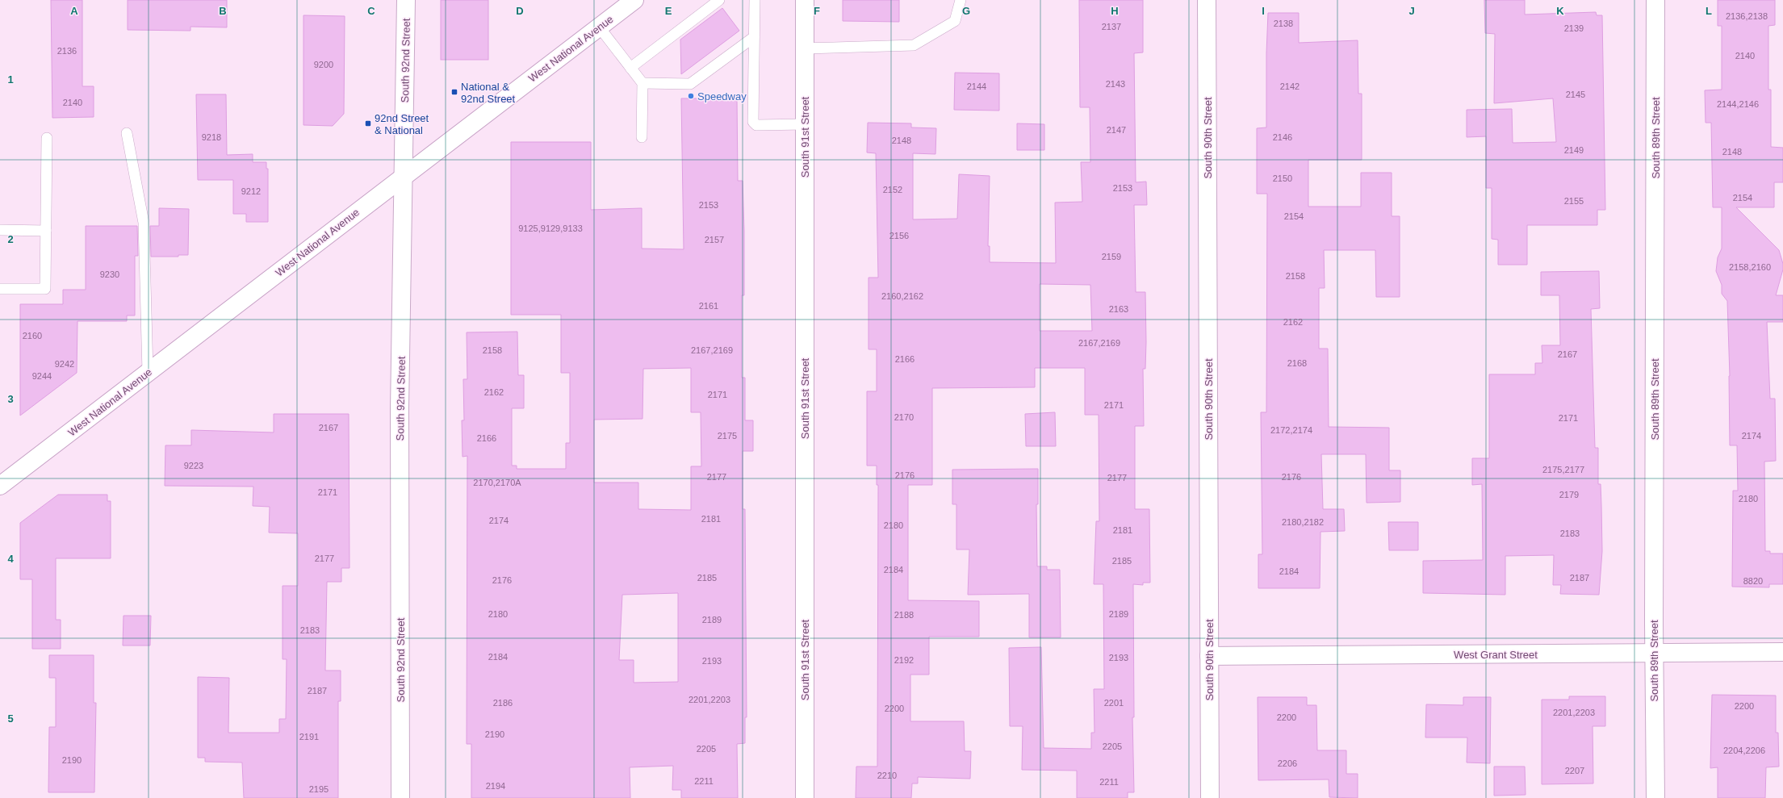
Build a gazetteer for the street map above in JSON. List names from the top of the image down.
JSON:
{
  "streets": {
    "street": [
      "West National Avenue",
      "South 92nd Street",
      "South 91st Street",
      "South 90th Street",
      "South 89th Street",
      "West Grant Street"
    ]
  },
  "crossings": [
    ["West National Avenue", "South 92nd Street"],
    ["South 90th Street", "West Grant Street"],
    ["South 89th Street", "West Grant Street"]
  ],
  "places": {
    "transit": ["National & 92nd Street", "92nd Street & National"],
    "other": ["Speedway"]
  },
  "house_numbers": [
    "2136,2138",
    "2138",
    "2137",
    "2139",
    "2136",
    "2140",
    "9200",
    "2143",
    "2144",
    "2142",
    "2145",
    "2140",
    "2144,2146",
    "2147",
    "9218",
    "2146",
    "2148",
    "2149",
    "2148",
    "2150",
    "2153",
    "2152",
    "9212",
    "2154",
    "2155",
    "2153",
    "2154",
    "9125,9129,9133",
    "2156",
    "2157",
    "2159",
    "2158,2160",
    "9230",
    "2158",
    "2160,2162",
    "2161",
    "2163",
    "2162",
    "2160",
    "2167,2169",
    "2158",
    "2167,2169",
    "2167",
    "2166",
    "2168",
    "9242",
    "9244",
    "2162",
    "2171",
    "2171",
    "2170",
    "2171",
    "2167",
    "2172,2174",
    "2175",
    "2174",
    "2166",
    "9223",
    "2175,2177",
    "2176",
    "2177",
    "2176",
    "2177",
    "2170,2170A",
    "2171",
    "2179",
    "2180",
    "2181",
    "2174",
    "2180,2182",
    "2180",
    "2181",
    "2183",
    "2177",
    "2185",
    "2184",
    "2184",
    "2185",
    "2187",
    "2176",
    "8820",
    "2180",
    "2189",
    "2188",
    "2189",
    "2183",
    "2184",
    "2193",
    "2192",
    "2193",
    "2187",
    "2201,2203",
    "2186",
    "2201",
    "2200",
    "2200",
    "2201,2203",
    "2200",
    "2190",
    "2191",
    "2205",
    "2205",
    "2204,2206",
    "2190",
    "2206",
    "2207",
    "2210",
    "2211",
    "2211",
    "2194",
    "2195"
  ],
  "grid": {
    "columns": [
      "A",
      "B",
      "C",
      "D",
      "E",
      "F",
      "G",
      "H",
      "I",
      "J",
      "K",
      "L"
    ],
    "rows": [
      "1",
      "2",
      "3",
      "4",
      "5"
    ]
  }
}
